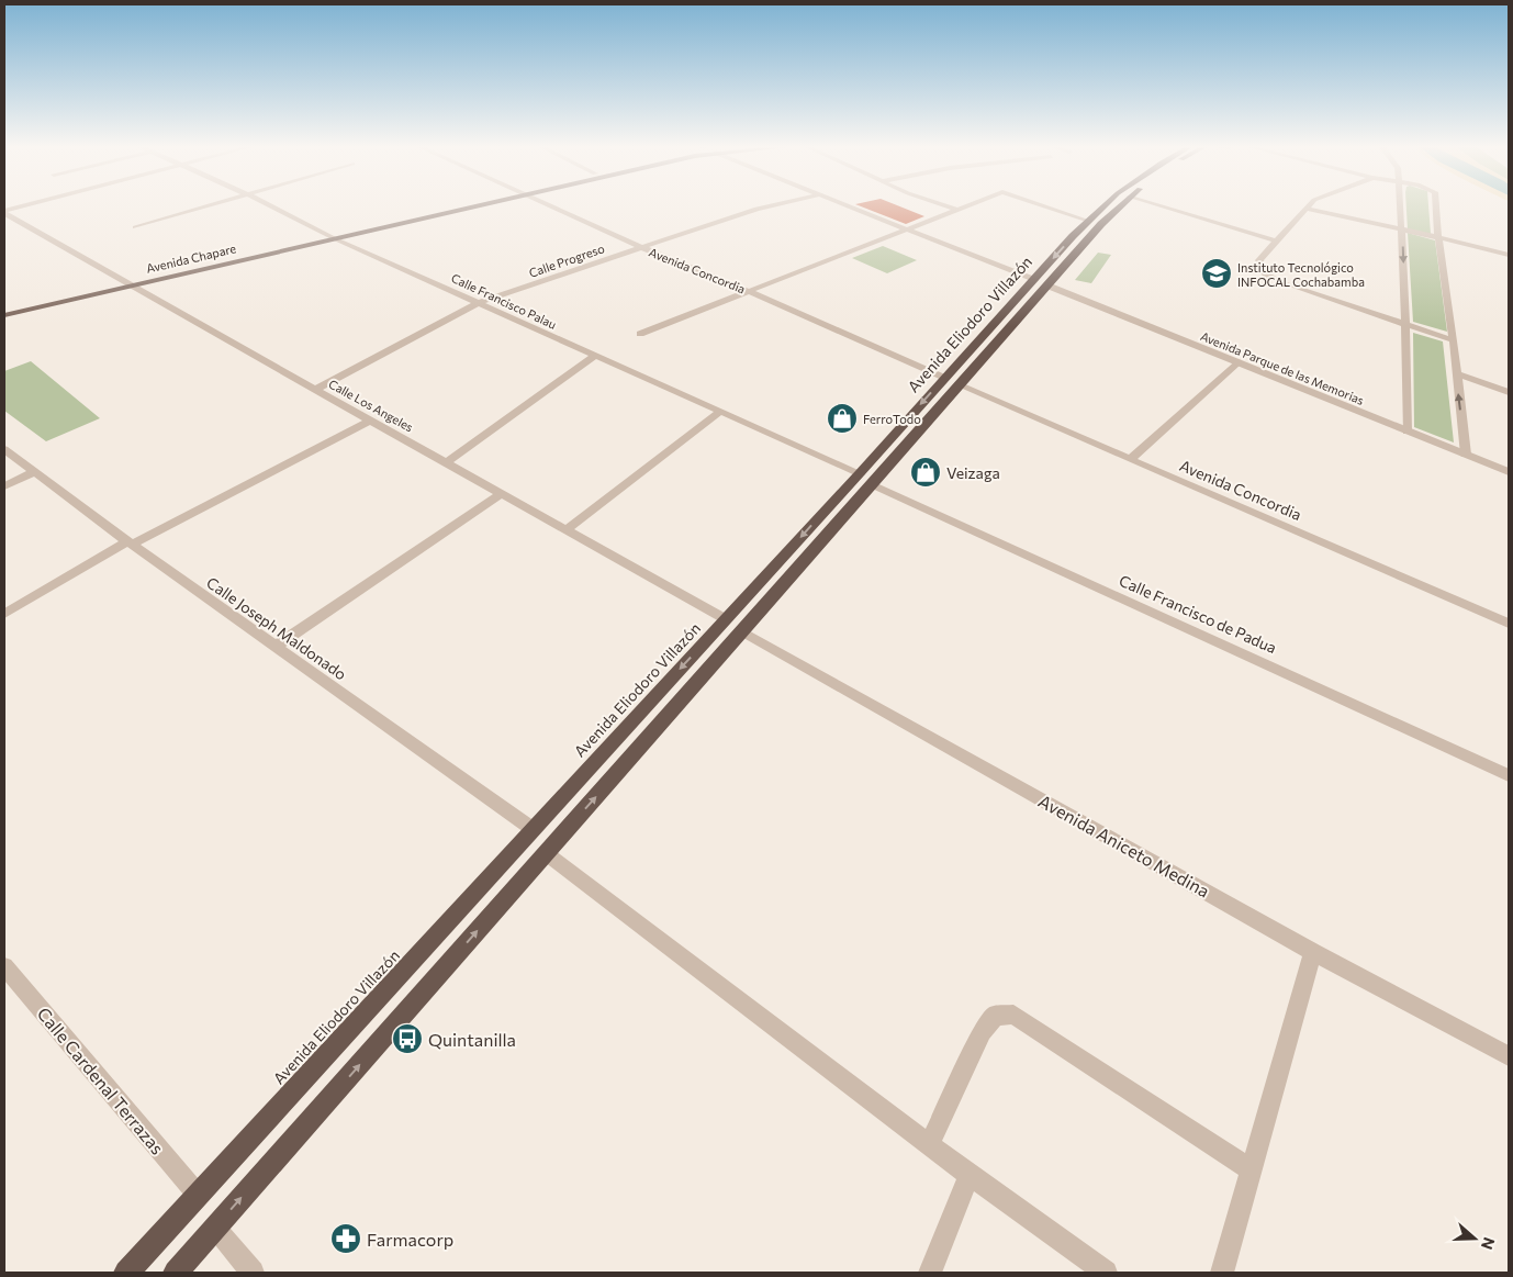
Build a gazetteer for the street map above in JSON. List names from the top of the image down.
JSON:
{
  "streets": {
    "highway": ["Avenida Eliodoro Villazón"],
    "main road": ["Avenida Chapare"],
    "street": [
      "Calle Progreso",
      "Avenida Concordia",
      "Calle Francisco Palau",
      "Avenida Parque de las Memorias",
      "Calle Los Angeles",
      "Calle Francisco de Padua",
      "Calle Joseph Maldonado",
      "Avenida Aniceto Medina",
      "Calle Cardenal Terrazas"
    ]
  },
  "crossings": [
    ["Avenida Chapare", "Calle Francisco Palau"],
    ["Avenida Chapare", "Calle Los Angeles"],
    ["Calle Progreso", "Avenida Concordia"],
    ["Calle Progreso", "Calle Francisco Palau"],
    ["Calle Progreso", "Calle Los Angeles"],
    ["Avenida Concordia", "Avenida Eliodoro Villazón"],
    ["Calle Francisco Palau", "Avenida Eliodoro Villazón"],
    ["Avenida Eliodoro Villazón", "Avenida Parque de las Memorias"],
    ["Avenida Eliodoro Villazón", "Calle Los Angeles"],
    ["Avenida Eliodoro Villazón", "Calle Francisco de Padua"],
    ["Avenida Eliodoro Villazón", "Calle Joseph Maldonado"],
    ["Avenida Eliodoro Villazón", "Avenida Aniceto Medina"],
    ["Avenida Eliodoro Villazón", "Calle Cardenal Terrazas"]
  ],
  "places": {
    "school or university": ["Instituto Tecnológico INFOCAL Cochabamba"],
    "shop": ["FerroTodo", "Veizaga"],
    "bus stop": ["Quintanilla"],
    "pharmacy": ["Farmacorp"]
  },
  "north": "right"
}
